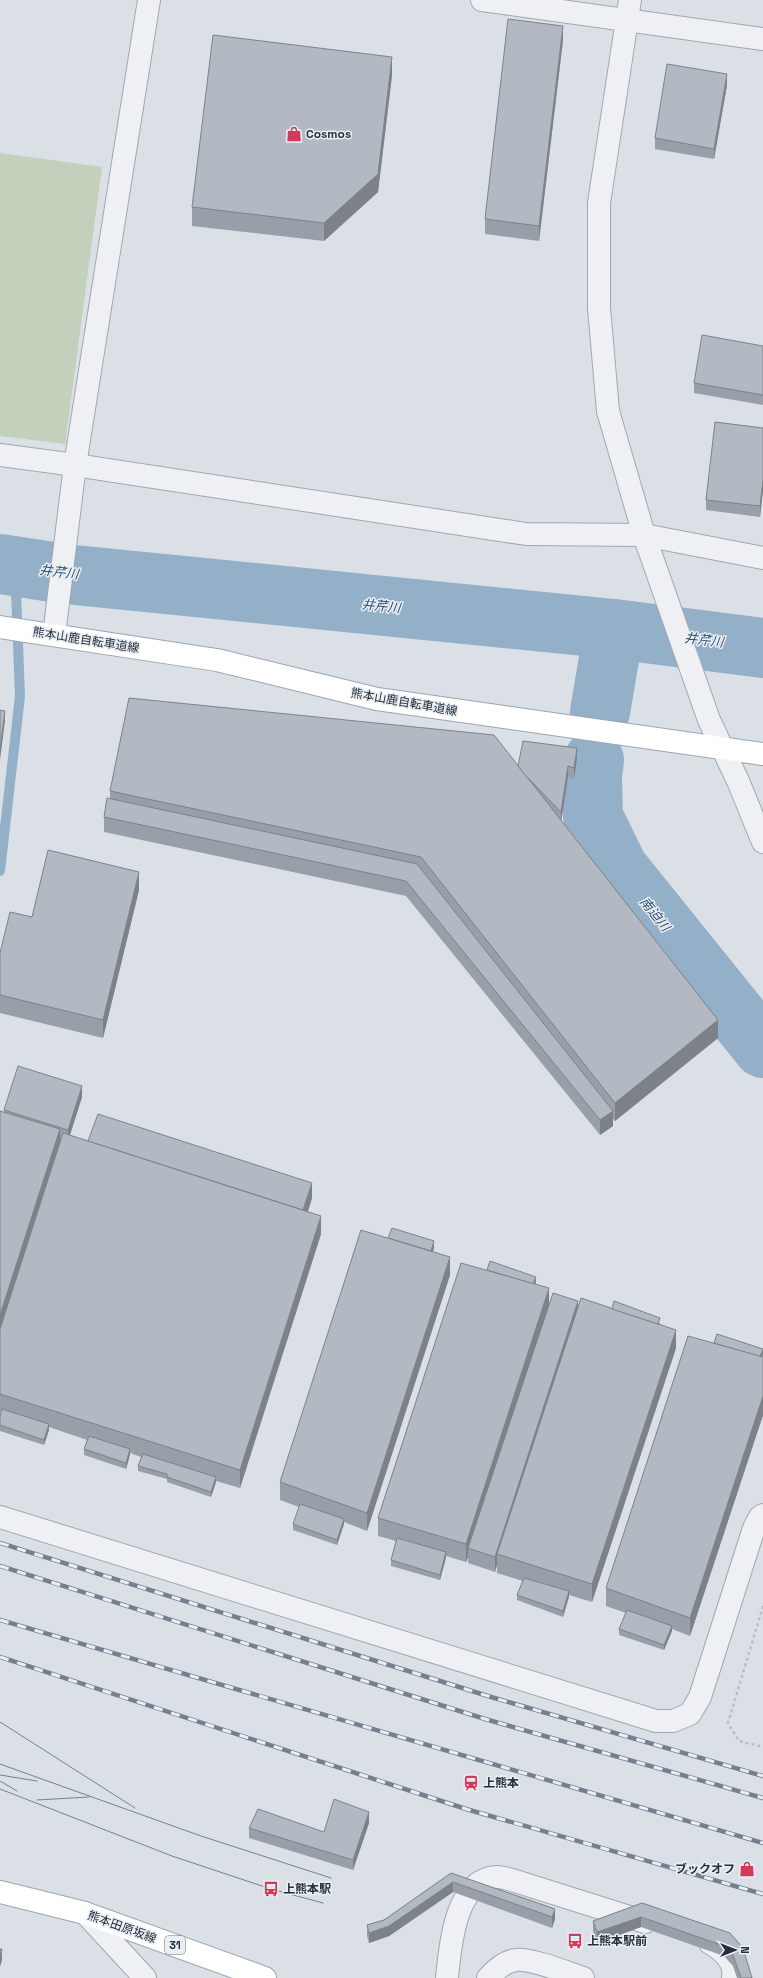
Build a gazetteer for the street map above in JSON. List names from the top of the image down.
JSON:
{
  "streets": {
    "main road": ["熊本山鹿自転車道線", "熊本田原坂線", "31"]
  },
  "water": ["井芹川", "南迫川"],
  "places": {
    "shop": ["Cosmos", "ブックオフ"],
    "station": ["上熊本"],
    "bus stop": ["上熊本駅", "上熊本駅前"]
  },
  "north": "right"
}
